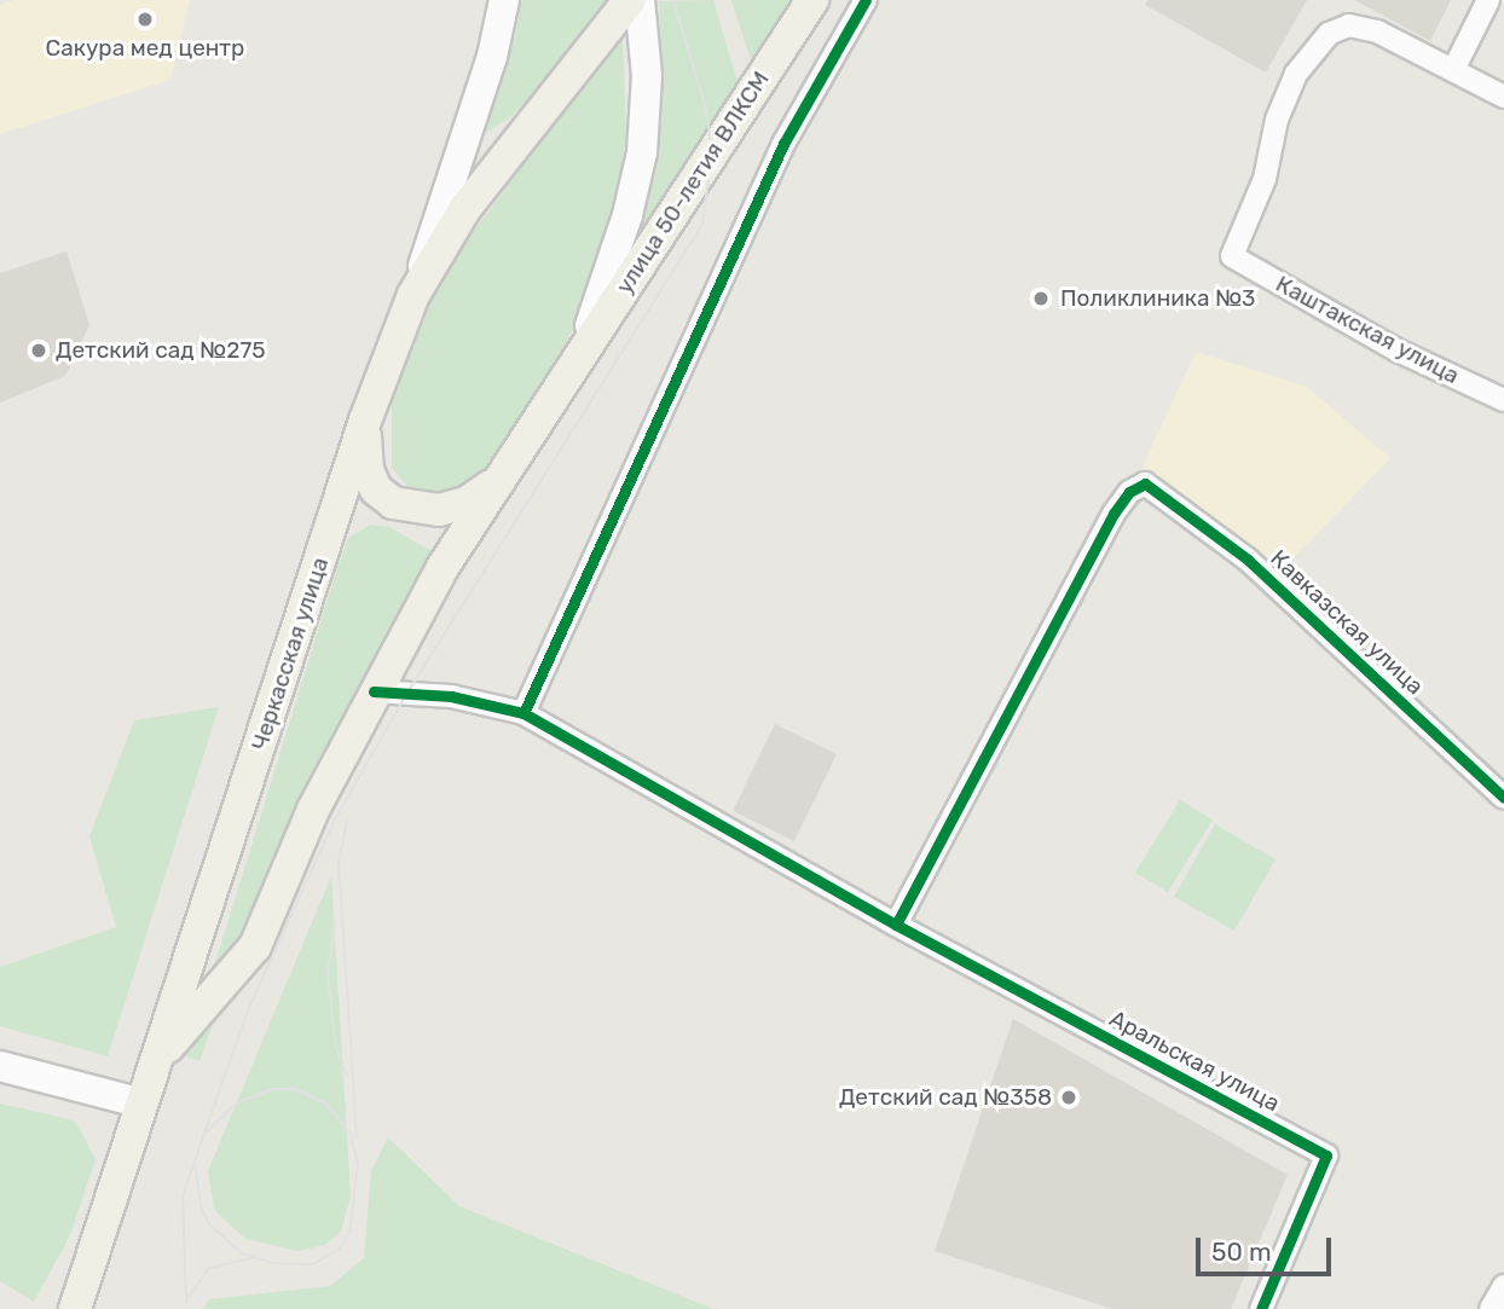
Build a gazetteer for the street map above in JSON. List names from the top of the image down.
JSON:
{
  "streets": {
    "main road": ["улица 50-летия ВЛКСМ", "Черкасская улица"],
    "street": ["Каштакская улица", "Кавказская улица", "Аральская улица"]
  },
  "crossings": [
    ["Кавказская улица", "Аральская улица"]
  ],
  "places": [
    "Сакура мед центр",
    "Поликлиника №3",
    "Детский сад №275",
    "Детский сад №358"
  ],
  "scale_bar": "50 m"
}
